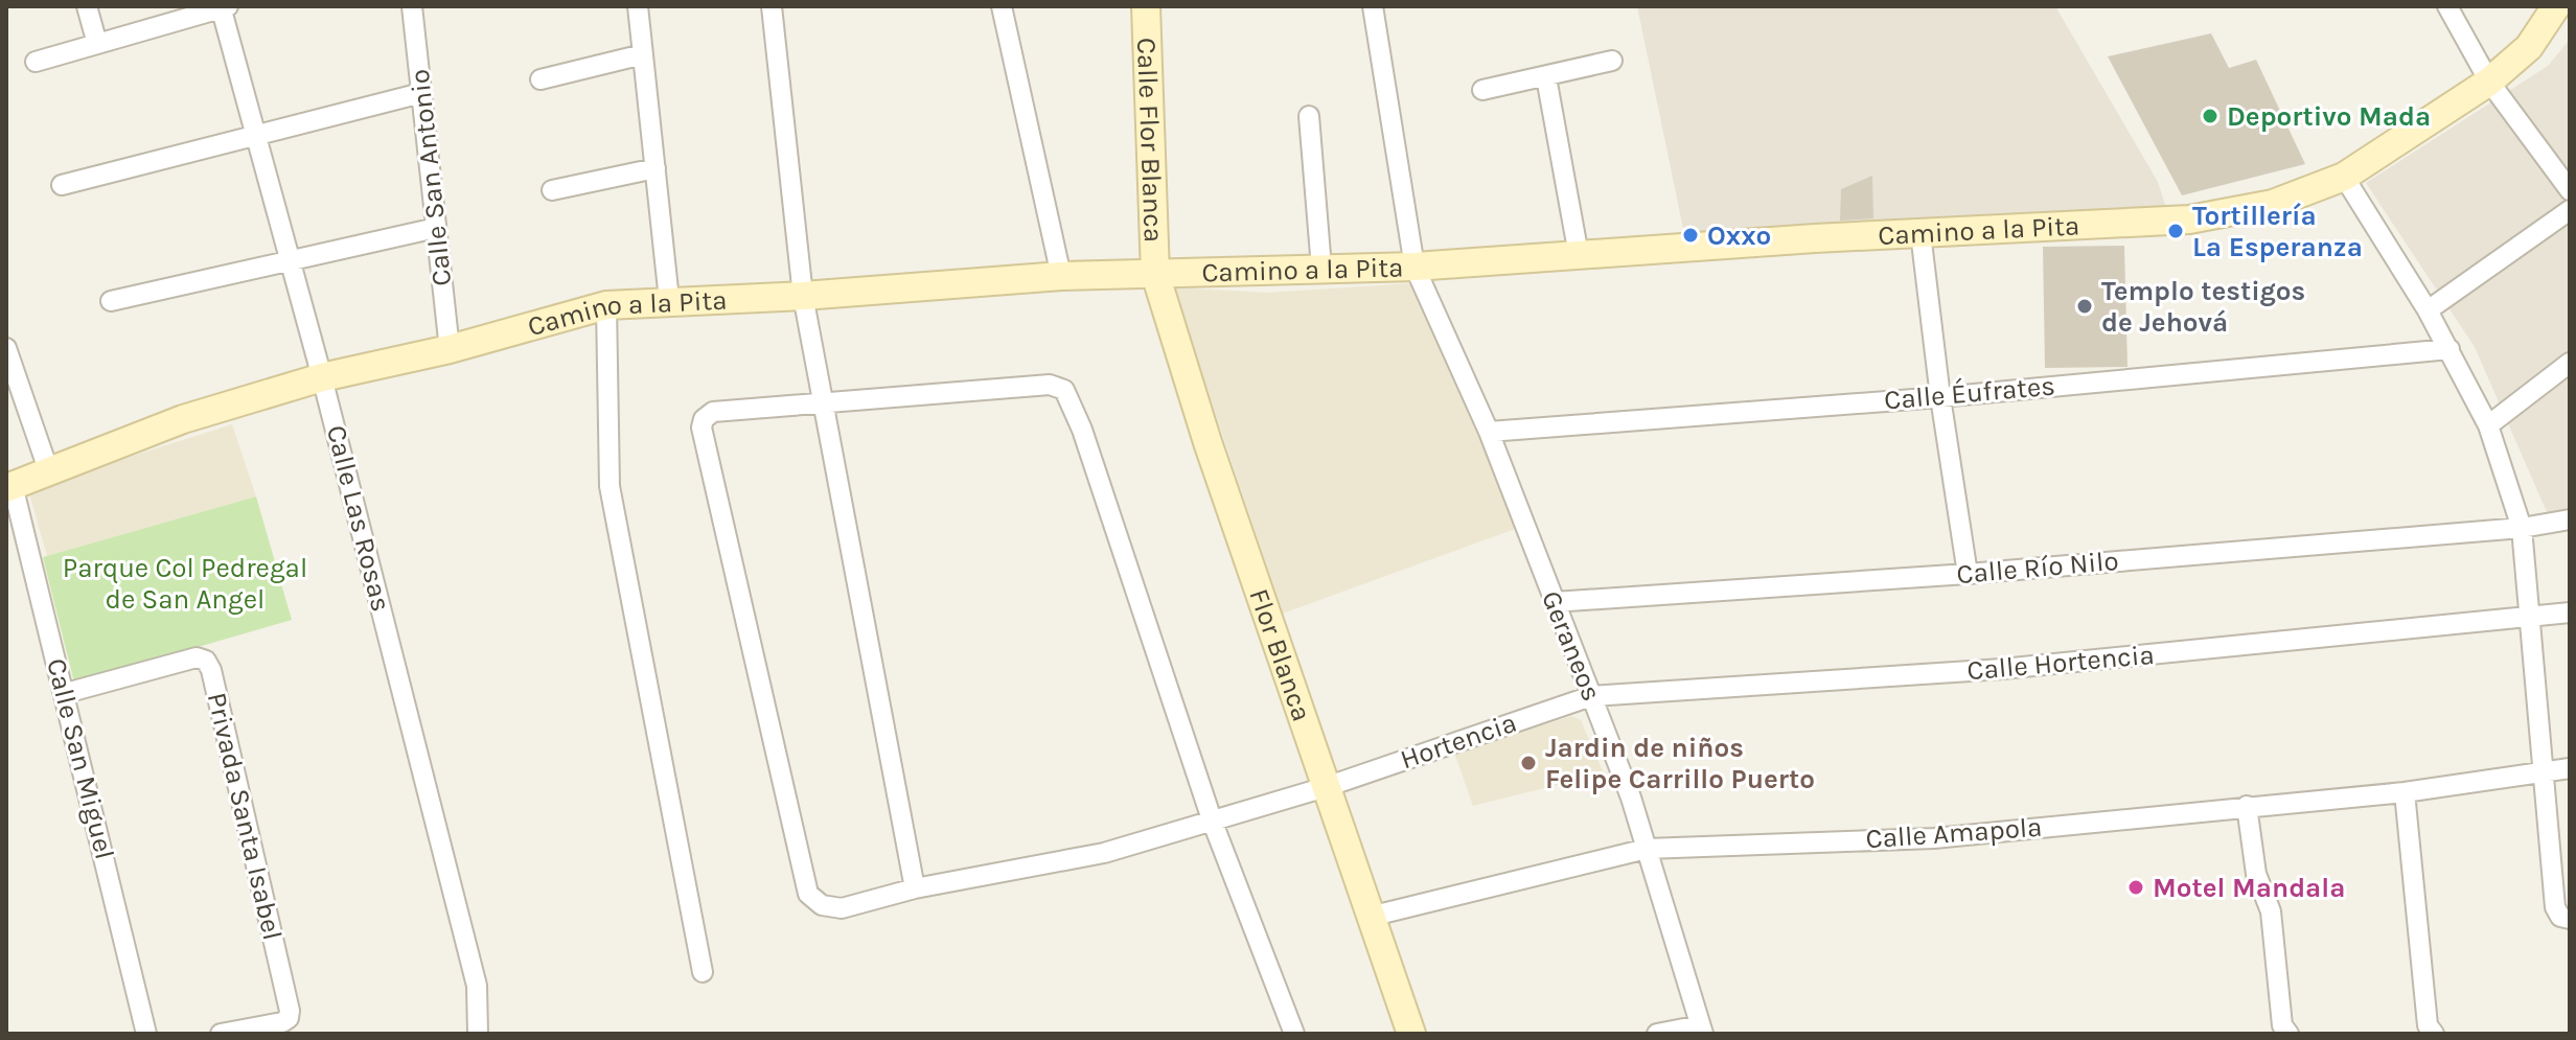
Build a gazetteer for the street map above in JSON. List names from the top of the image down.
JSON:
{
  "streets": {
    "street": [
      "Calle Flor Blanca",
      "Calle San Antonio",
      "Camino a la Pita",
      "Calle Éufrates",
      "Calle Las Rosas",
      "Calle Río Nilo",
      "Geraneos",
      "Flor Blanca",
      "Calle Hortencia",
      "Hortencia",
      "Calle San Miguel",
      "Privada Santa Isabel",
      "Calle Amapola"
    ]
  },
  "crossings": [
    ["Calle Flor Blanca", "Camino a la Pita"],
    ["Calle Flor Blanca", "Flor Blanca"],
    ["Calle San Antonio", "Camino a la Pita"],
    ["Camino a la Pita", "Calle Las Rosas"],
    ["Camino a la Pita", "Geraneos"],
    ["Camino a la Pita", "Flor Blanca"],
    ["Camino a la Pita", "Calle San Miguel"],
    ["Calle Éufrates", "Geraneos"],
    ["Calle Río Nilo", "Geraneos"],
    ["Geraneos", "Calle Hortencia"],
    ["Geraneos", "Hortencia"],
    ["Geraneos", "Calle Amapola"],
    ["Flor Blanca", "Hortencia"],
    ["Flor Blanca", "Calle Amapola"],
    ["Calle Hortencia", "Hortencia"],
    ["Calle San Miguel", "Privada Santa Isabel"]
  ],
  "parks": ["Parque Col Pedregal de San Angel"],
  "places": [
    "Deportivo Mada",
    "Tortillería La Esperanza",
    "Oxxo",
    "Templo testigos de Jehová",
    "Jardin de niños Felipe Carrillo Puerto",
    "Motel Mandala"
  ]
}
